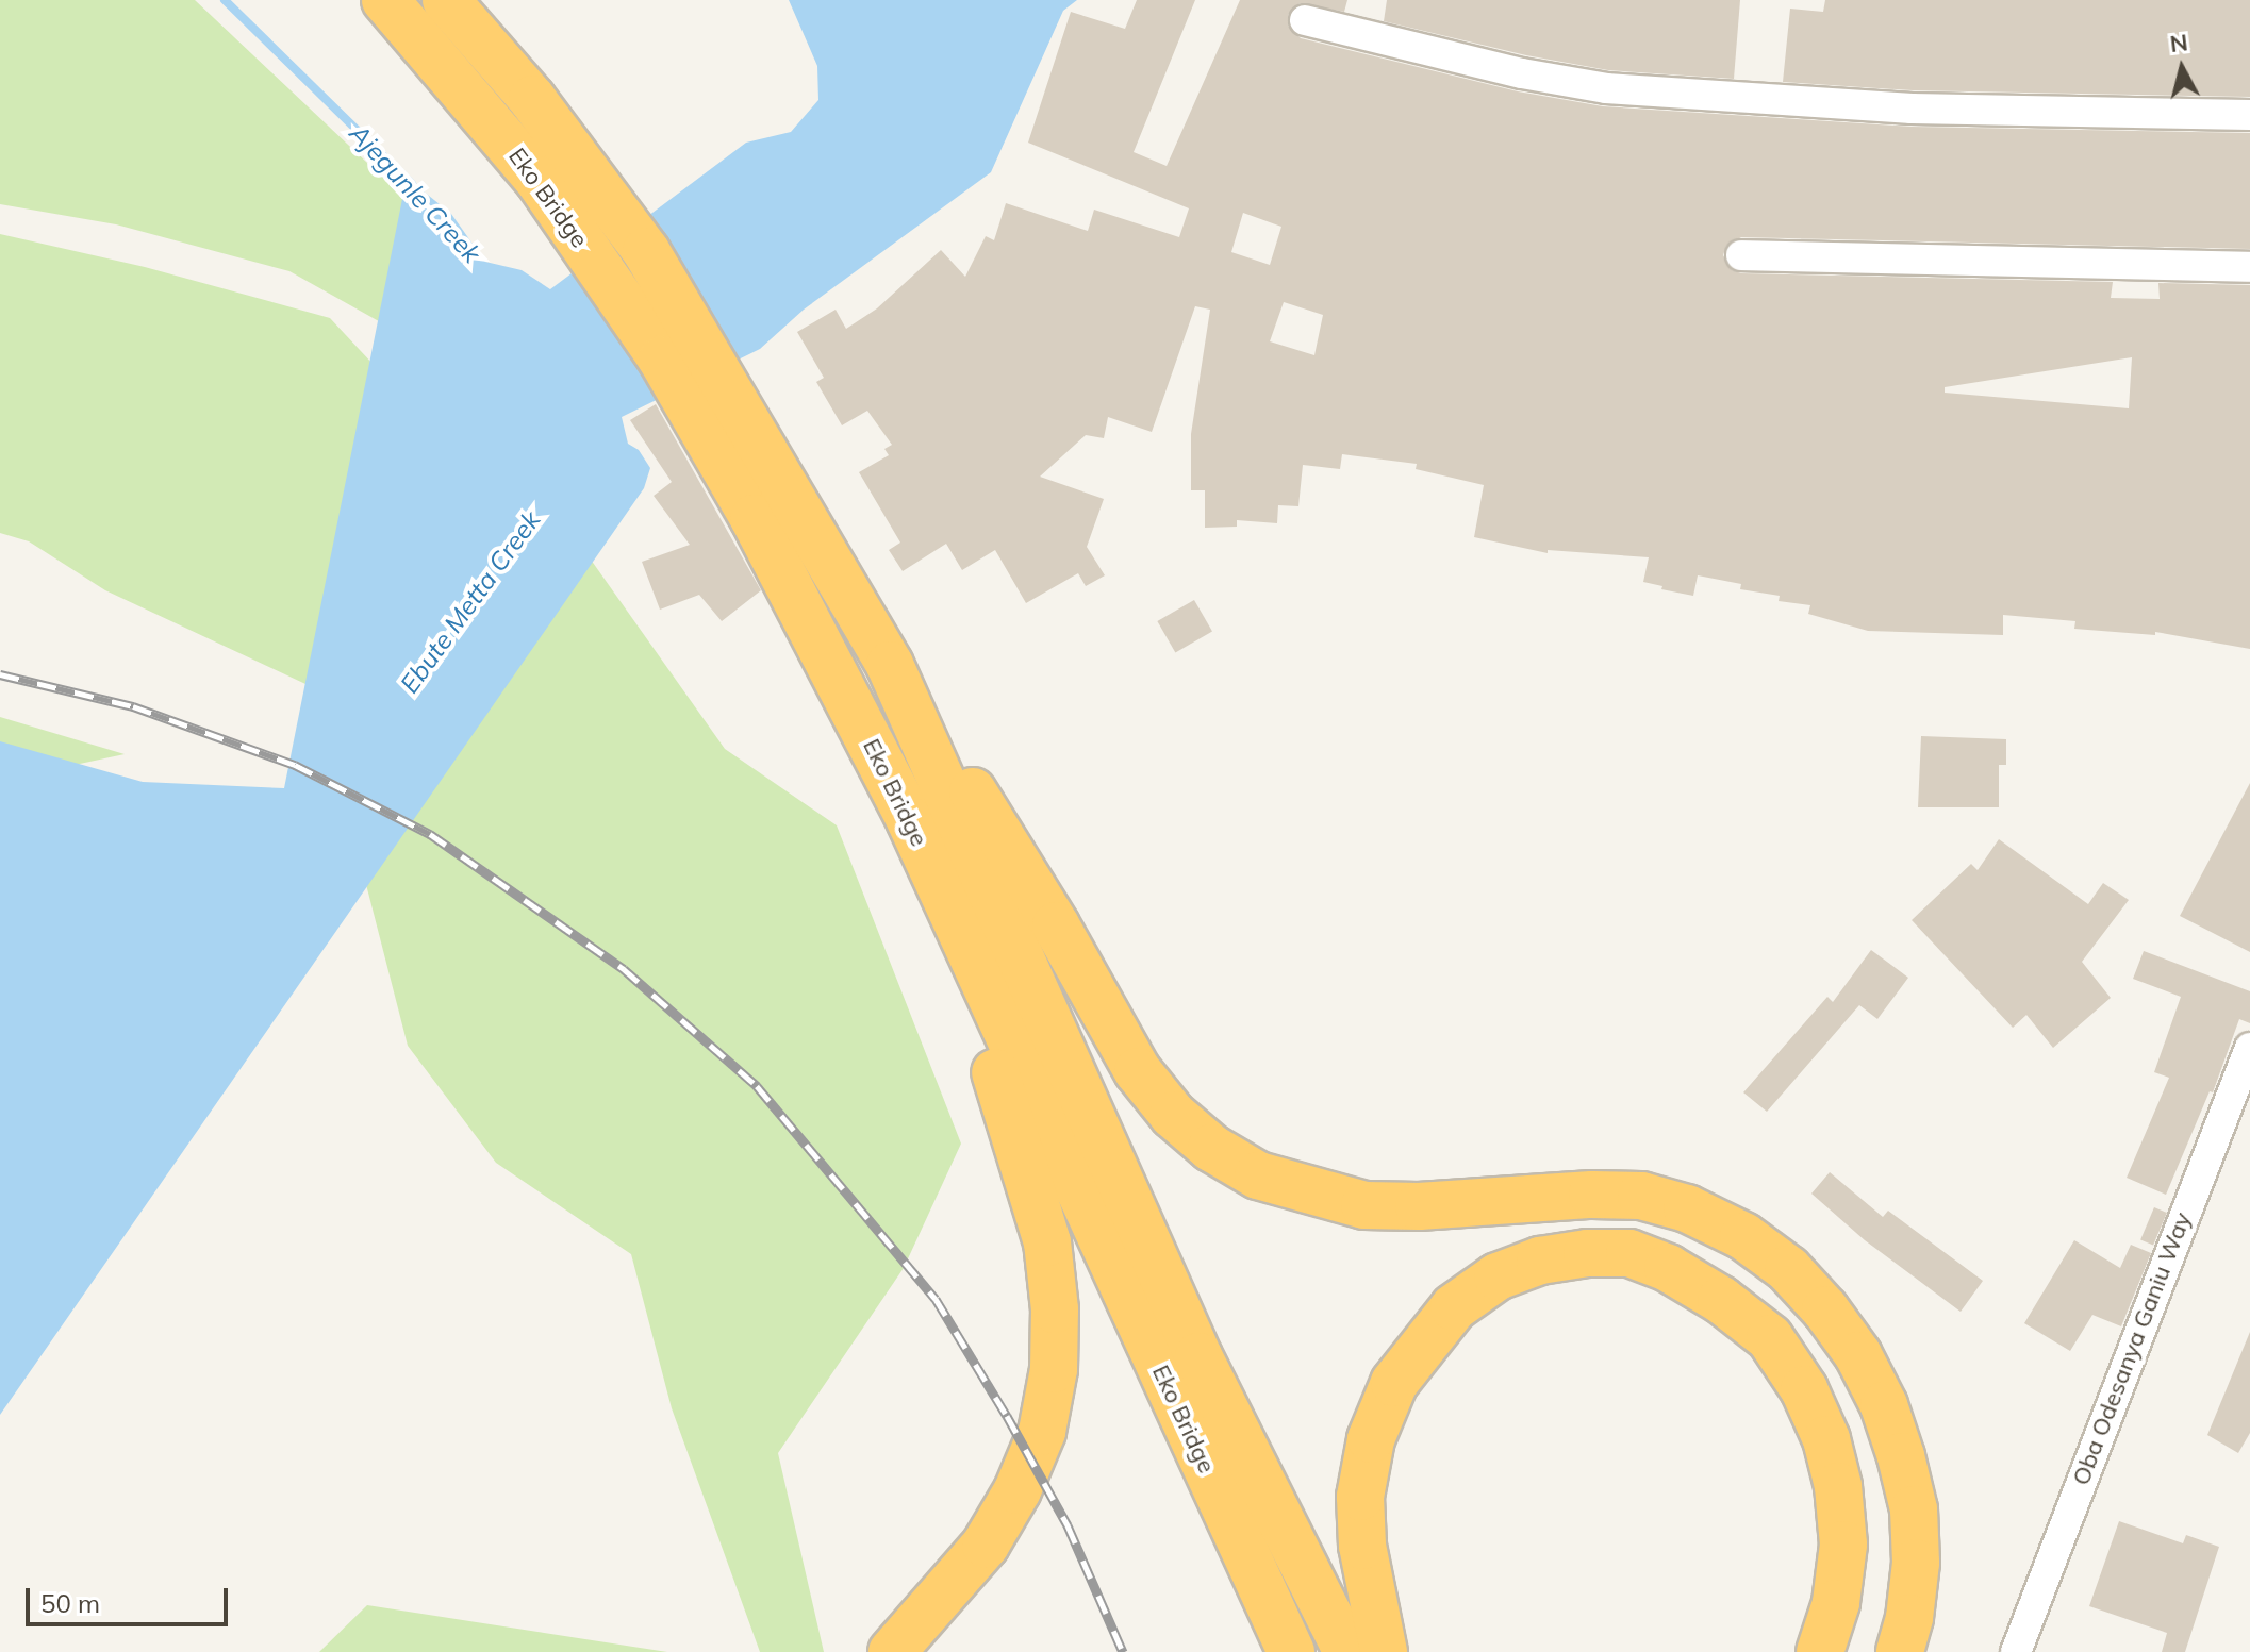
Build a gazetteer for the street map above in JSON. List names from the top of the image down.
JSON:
{
  "streets": {
    "highway": ["Eko Bridge"],
    "street": ["Oba Odesanya Ganiu Way"]
  },
  "water": ["Ajegunle Creek", "Ebute Metta Creek"],
  "scale_bar": "50 m",
  "north": "top"
}
